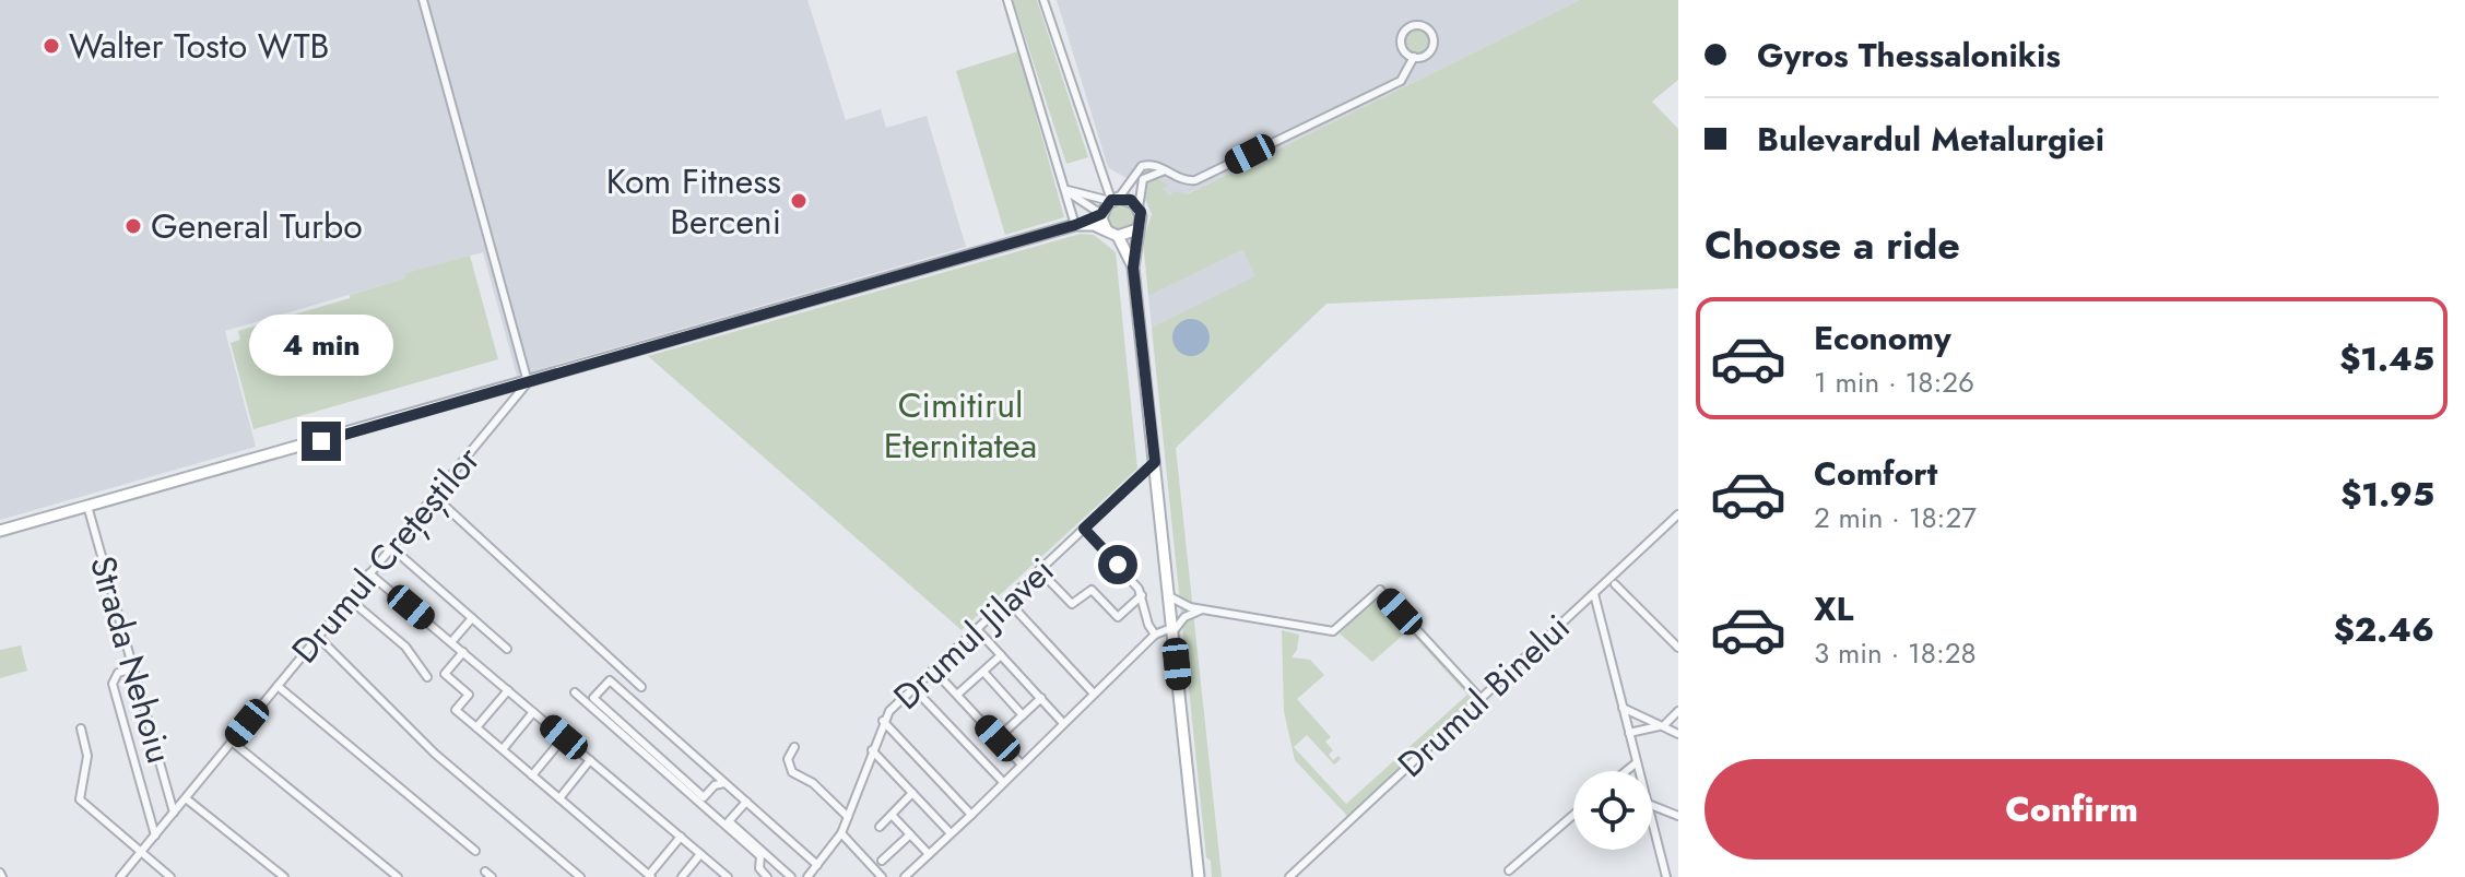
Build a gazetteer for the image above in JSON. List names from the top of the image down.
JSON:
{
  "streets": {
    "street": [
      "Drumul Crețeștilor",
      "Drumul Jilavei",
      "Strada Nehoiu",
      "Drumul Binelui"
    ]
  },
  "crossings": [
    ["Drumul Crețeștilor", "Strada Nehoiu"]
  ],
  "parks": ["Cimitirul Eternitatea"],
  "places": ["Walter Tosto WTB", "Kom Fitness Berceni", "General Turbo"],
  "page": {
    "banner": ["Gyros Thessalonikis", "Bulevardul Metalurgiei"],
    "heading": "Choose a ride",
    "list": [
      {
        "name": "Economy",
        "note": "1 min · 18:26",
        "value": "$1.45"
      },
      {
        "name": "Comfort",
        "note": "2 min · 18:27",
        "value": "$1.95"
      },
      {
        "name": "XL",
        "note": "3 min · 18:28",
        "value": "$2.46"
      }
    ],
    "bubble": "4 min",
    "buttons": "Confirm"
  }
}
